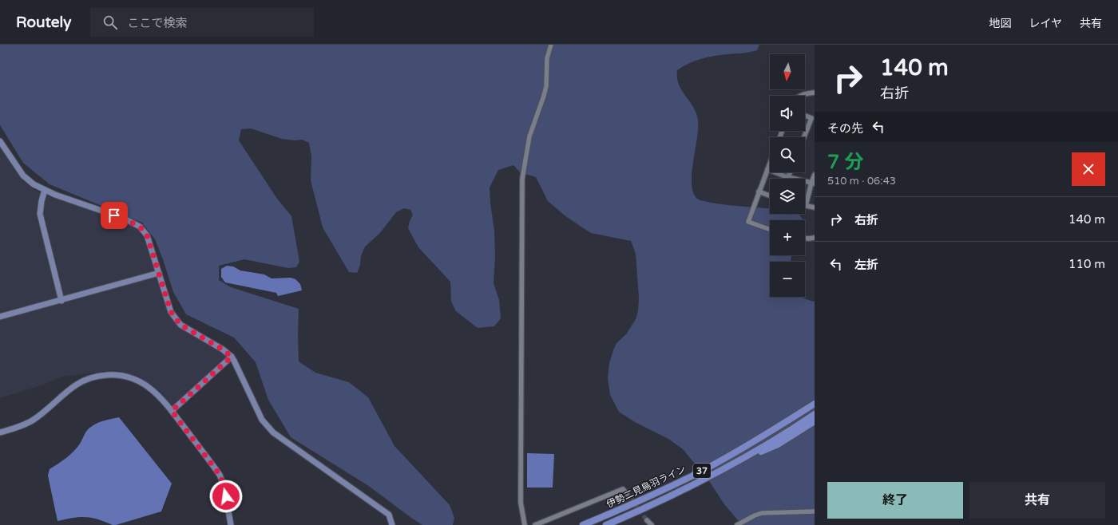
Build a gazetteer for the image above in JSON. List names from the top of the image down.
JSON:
{
  "streets": {
    "main road": ["37", "伊勢二見鳥羽ライン"]
  },
  "north": "bottom",
  "page": {
    "header": "Routely",
    "search": "ここで検索",
    "nav": ["地図", "レイヤ", "共有"],
    "turn": ["140 m", "右折"],
    "map_buttons": ["+", "−"],
    "then": "その先",
    "heading": ["7 分", "510 m · 06:43"],
    "list": [
      {
        "name": "右折",
        "value": "140 m"
      },
      {
        "name": "左折",
        "value": "110 m"
      }
    ],
    "buttons": ["終了", "共有"]
  }
}
